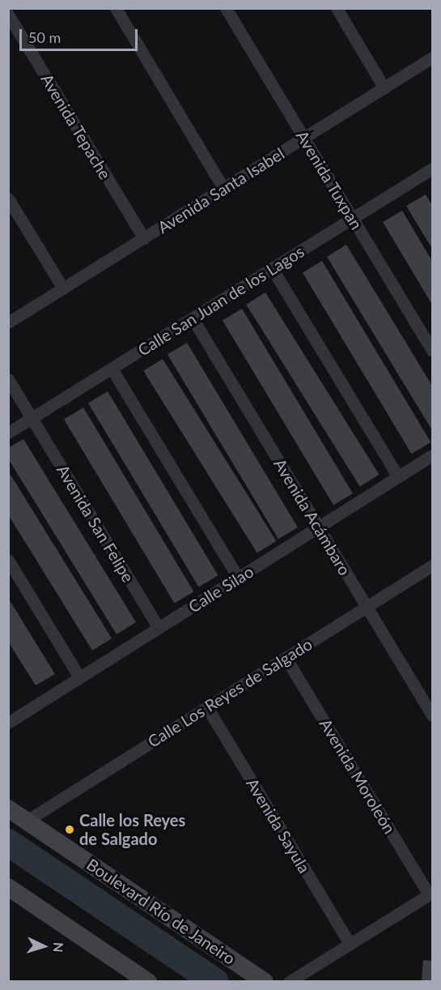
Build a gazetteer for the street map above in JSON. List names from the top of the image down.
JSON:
{
  "streets": {
    "street": [
      "Avenida Tepache",
      "Avenida Tuxpan",
      "Avenida Santa Isabel",
      "Calle San Juan de los Lagos",
      "Avenida Acámbaro",
      "Avenida San Felipe",
      "Calle Silao",
      "Calle Los Reyes de Salgado",
      "Avenida Moroleón",
      "Avenida Sayula",
      "Boulevard Río de Janeiro"
    ]
  },
  "crossings": [
    ["Avenida Tepache", "Avenida Santa Isabel"],
    ["Avenida Tuxpan", "Avenida Santa Isabel"],
    ["Avenida Tuxpan", "Calle San Juan de los Lagos"],
    ["Calle San Juan de los Lagos", "Avenida Acámbaro"],
    ["Calle San Juan de los Lagos", "Avenida San Felipe"],
    ["Avenida Acámbaro", "Calle Silao"],
    ["Avenida Acámbaro", "Calle Los Reyes de Salgado"],
    ["Avenida San Felipe", "Calle Silao"],
    ["Calle Los Reyes de Salgado", "Avenida Moroleón"],
    ["Calle Los Reyes de Salgado", "Avenida Sayula"],
    ["Calle Los Reyes de Salgado", "Boulevard Río de Janeiro"]
  ],
  "places": ["Calle los Reyes de Salgado"],
  "scale_bar": "50 m",
  "north": "right"
}
